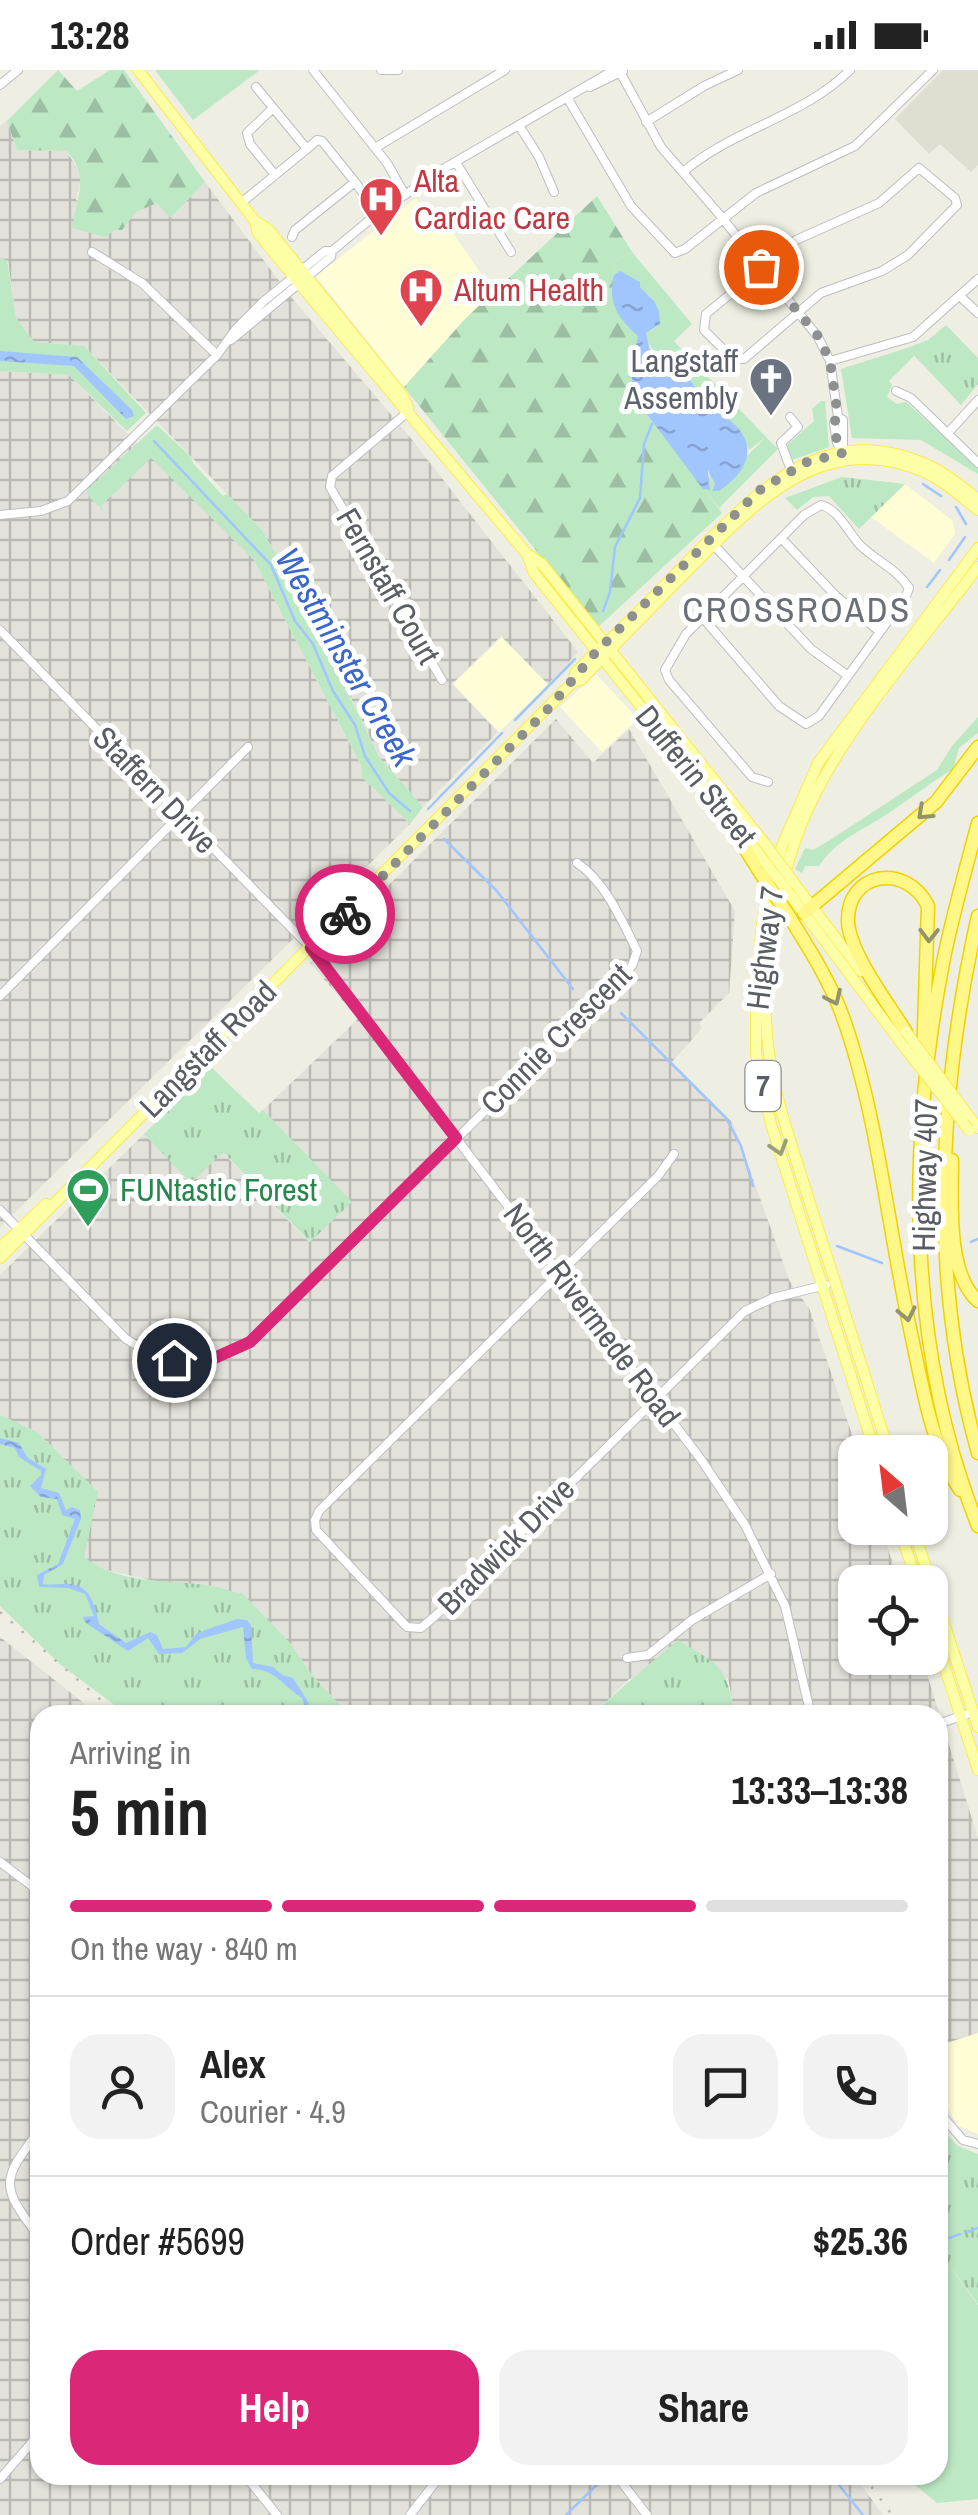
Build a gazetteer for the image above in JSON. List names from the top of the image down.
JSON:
{
  "streets": {
    "highway": ["Highway 407"],
    "main road": [
      "Dufferin Street",
      "Highway 7",
      "Langstaff Road",
      "7"
    ],
    "street": [
      "Fernstaff Court",
      "Staffern Drive",
      "Connie Crescent",
      "North Rivermede Road",
      "Bradwick Drive"
    ]
  },
  "crossings": [
    ["Fernstaff Court", "Dufferin Street"],
    ["Dufferin Street", "Langstaff Road"],
    ["Staffern Drive", "Langstaff Road"],
    ["Staffern Drive", "North Rivermede Road"],
    ["Highway 7", "Bradwick Drive"],
    ["Connie Crescent", "Langstaff Road"],
    ["Connie Crescent", "North Rivermede Road"],
    ["Langstaff Road", "North Rivermede Road"],
    ["North Rivermede Road", "Bradwick Drive"]
  ],
  "districts": ["CROSSROADS"],
  "water": ["Westminster Creek"],
  "places": {
    "hospital": ["Alta Cardiac Care", "Altum Health"],
    "church": ["Langstaff Assembly"],
    "sports": ["FUNtastic Forest"]
  },
  "north": "top left",
  "page": {
    "status": "13:28",
    "heading": ["5 min", "Arriving in", "13:33–13:38"],
    "panel": [
      "Alex",
      "Courier · 4.9",
      "Order #5699",
      "$25.36"
    ],
    "bar": "On the way · 840 m",
    "buttons": ["Help", "Share"]
  }
}
